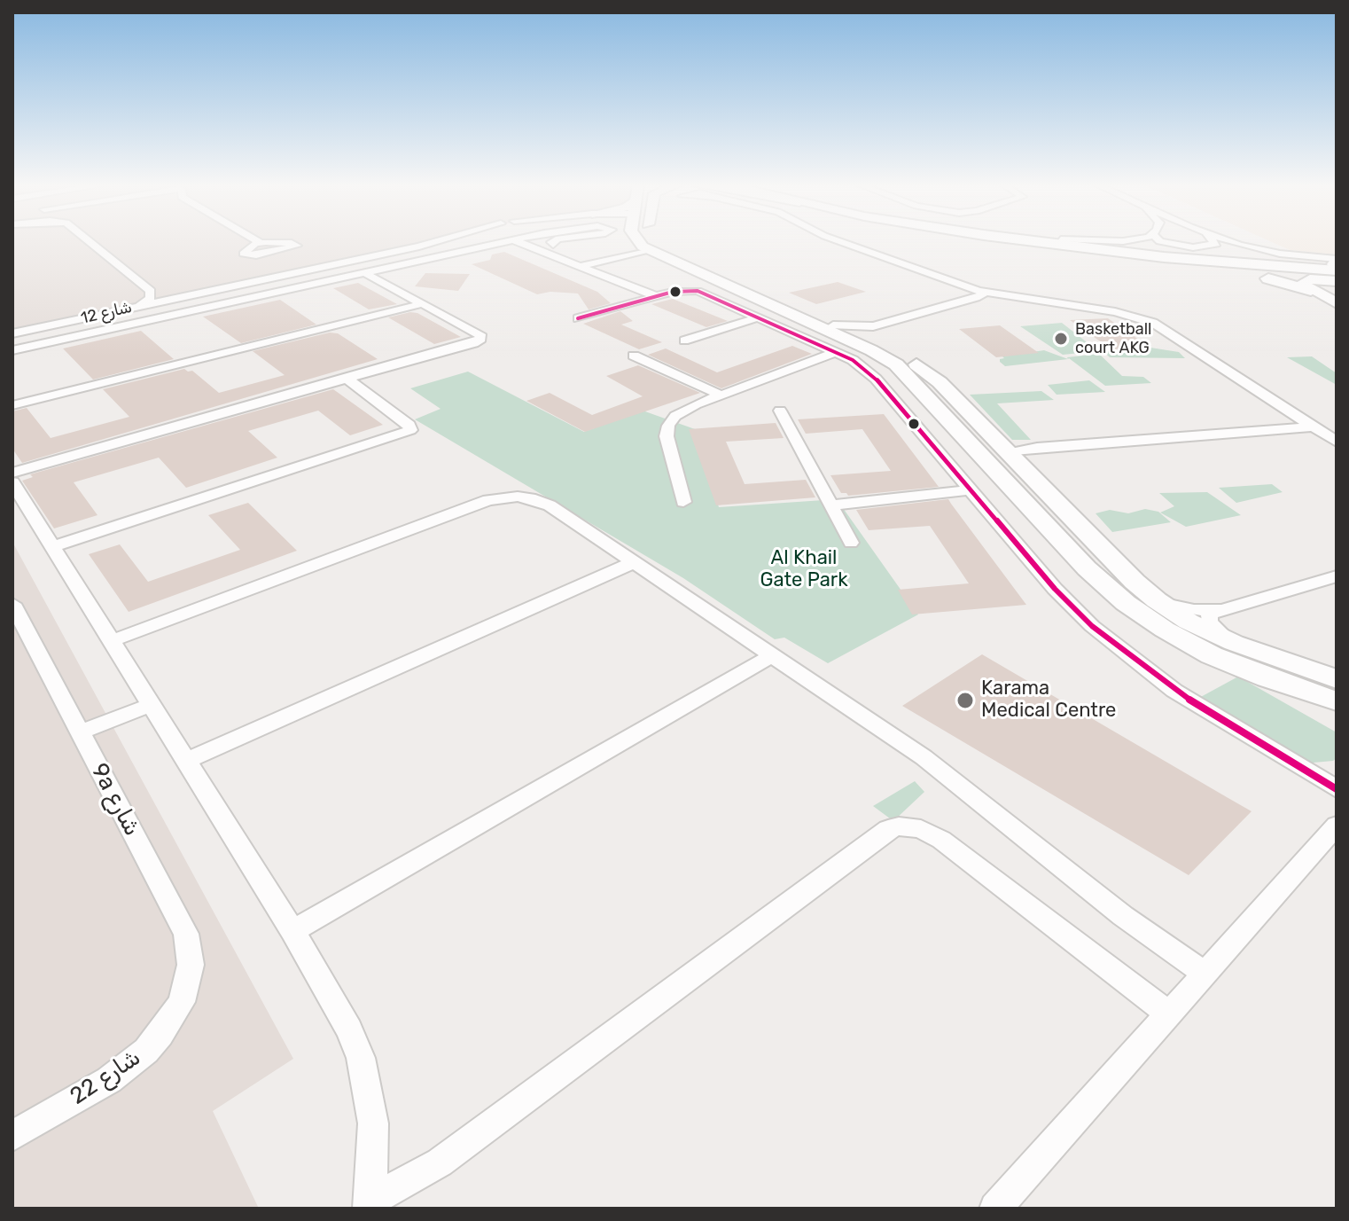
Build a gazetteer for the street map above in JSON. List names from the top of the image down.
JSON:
{
  "streets": {
    "street": ["شارع 12", "9a شارع", "شارع 22"]
  },
  "crossings": [
    ["9a شارع", "شارع 22"]
  ],
  "parks": ["Al Khail Gate Park"],
  "places": ["Basketball court AKG", "Karama Medical Centre"]
}
